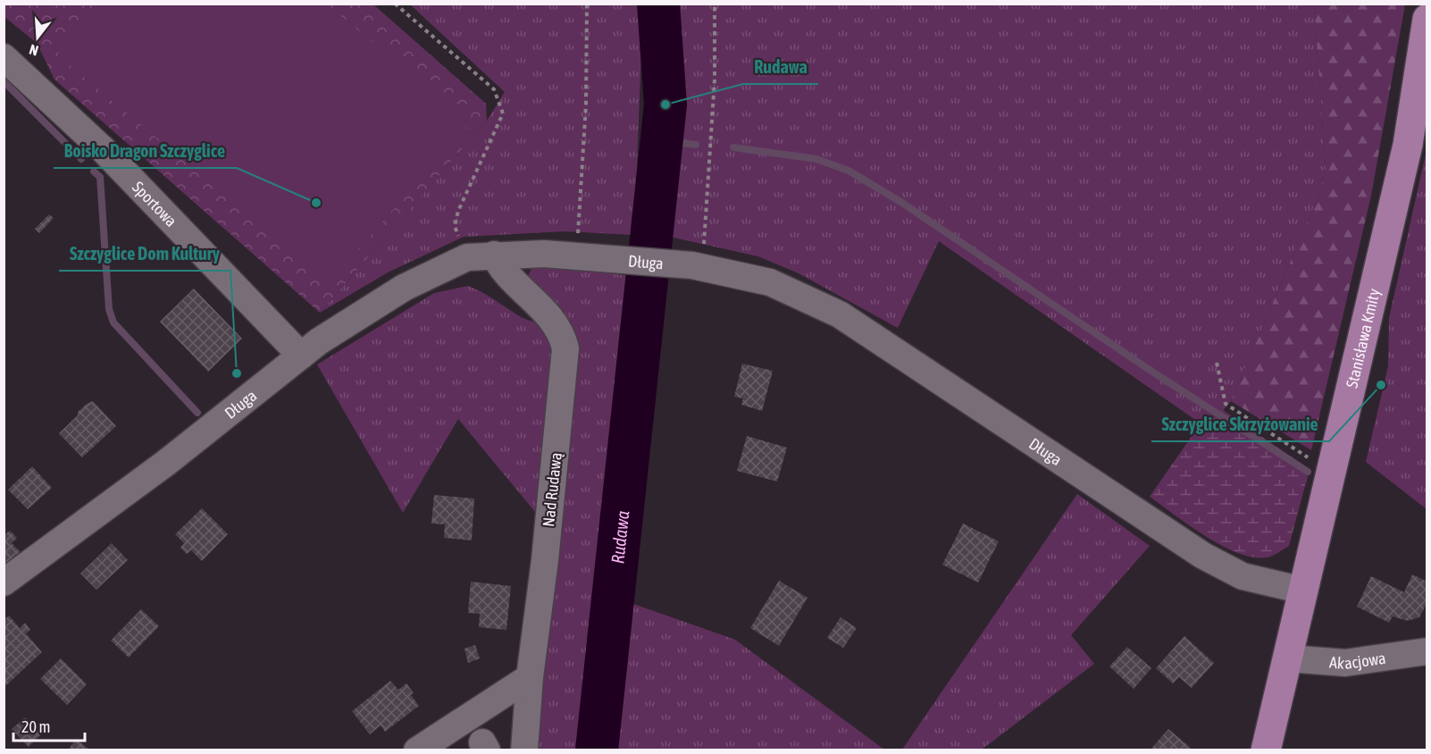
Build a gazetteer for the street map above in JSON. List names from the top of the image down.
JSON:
{
  "streets": {
    "main road": ["Stanisława Kmity"],
    "street": [
      "Sportowa",
      "Długa",
      "Nad Rudawą",
      "Akacjowa"
    ]
  },
  "crossings": [
    ["Sportowa", "Długa"],
    ["Długa", "Stanisława Kmity"],
    ["Długa", "Nad Rudawą"],
    ["Stanisława Kmity", "Akacjowa"]
  ],
  "water": ["Rudawa"],
  "places": [
    "Rudawa",
    "Boisko Dragon Szczyglice",
    "Szczyglice Dom Kultury",
    "Szczyglice Skrzyżowanie"
  ],
  "scale_bar": "20 m",
  "north": "bottom"
}
